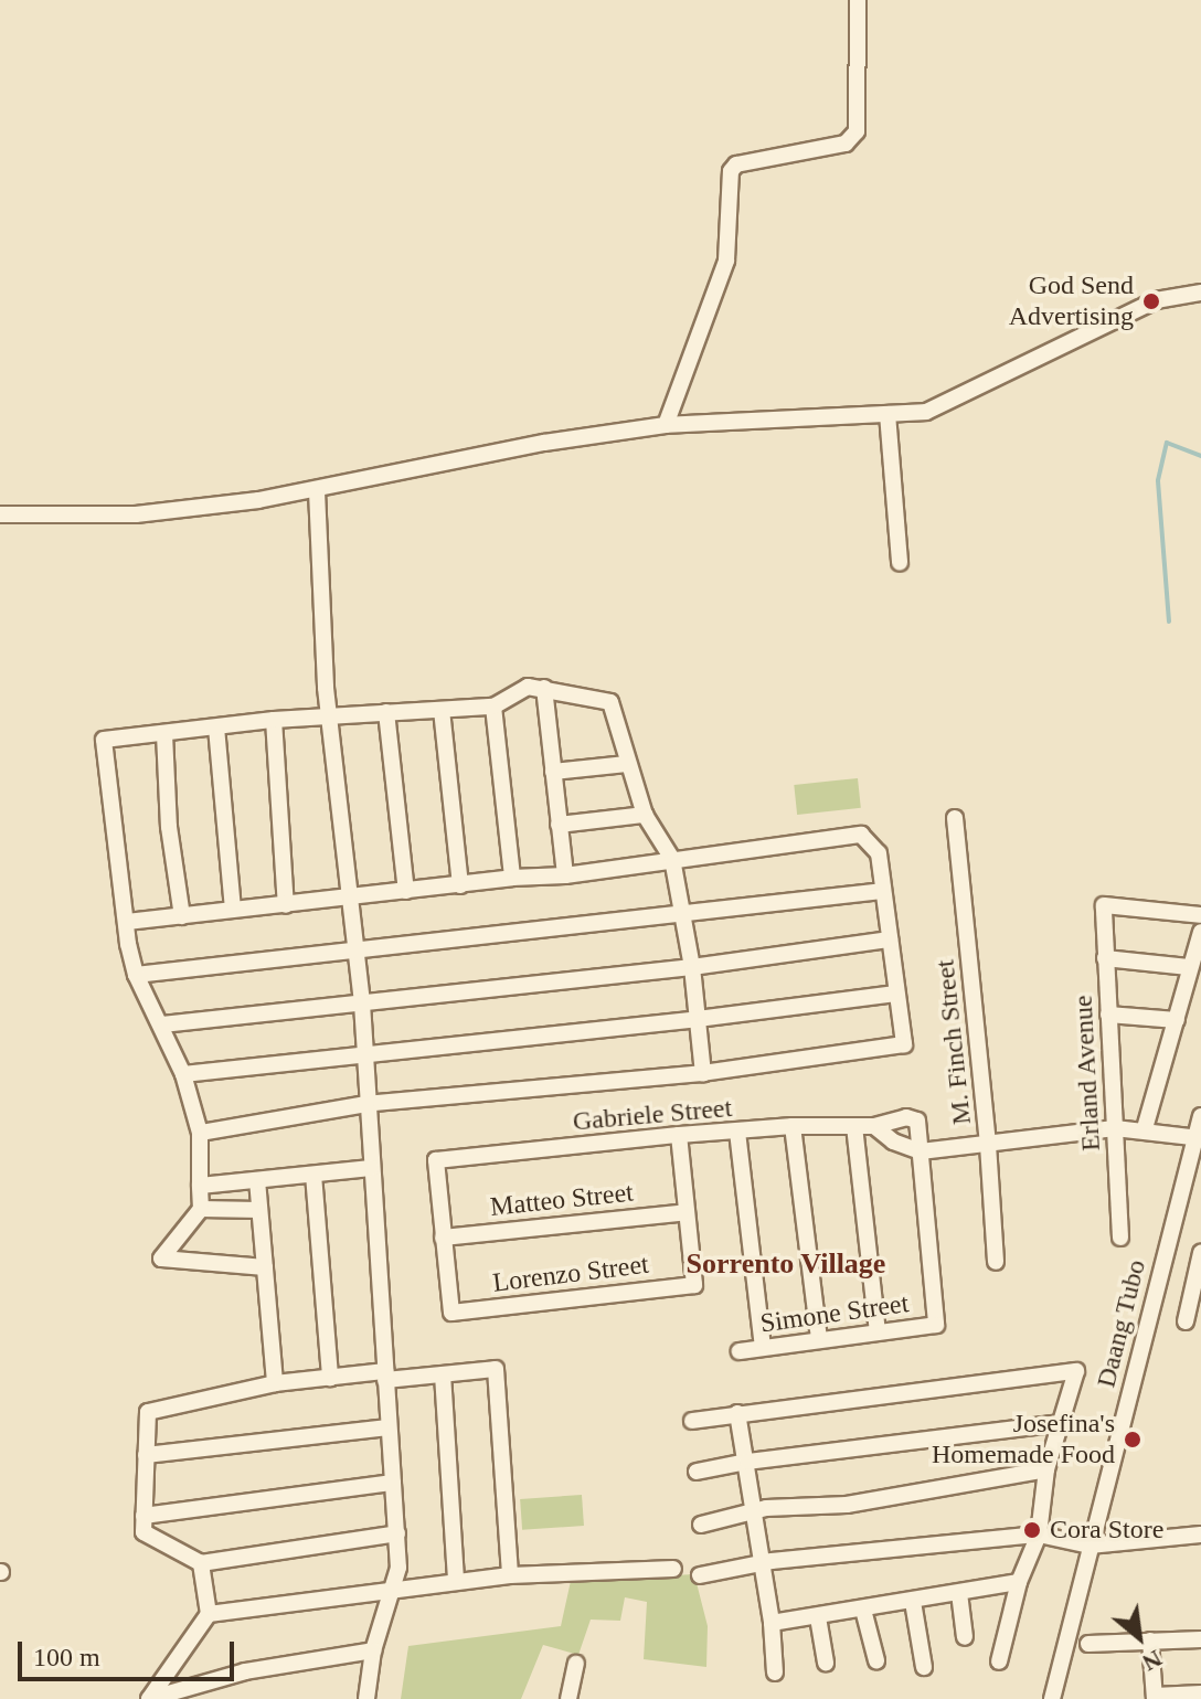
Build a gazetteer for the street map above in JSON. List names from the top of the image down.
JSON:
{
  "streets": {
    "street": [
      "M. Finch Street",
      "Erland Avenue",
      "Gabriele Street",
      "Matteo Street",
      "Lorenzo Street",
      "Simone Street",
      "Daang Tubo"
    ]
  },
  "crossings": [
    ["Gabriele Street", "Matteo Street"],
    ["Gabriele Street", "Lorenzo Street"],
    ["Gabriele Street", "Simone Street"],
    ["Matteo Street", "Lorenzo Street"]
  ],
  "districts": ["Sorrento Village"],
  "places": ["God Send Advertising", "Josefina's Homemade Food", "Cora Store"],
  "scale_bar": "100 m",
  "north": "bottom right"
}
